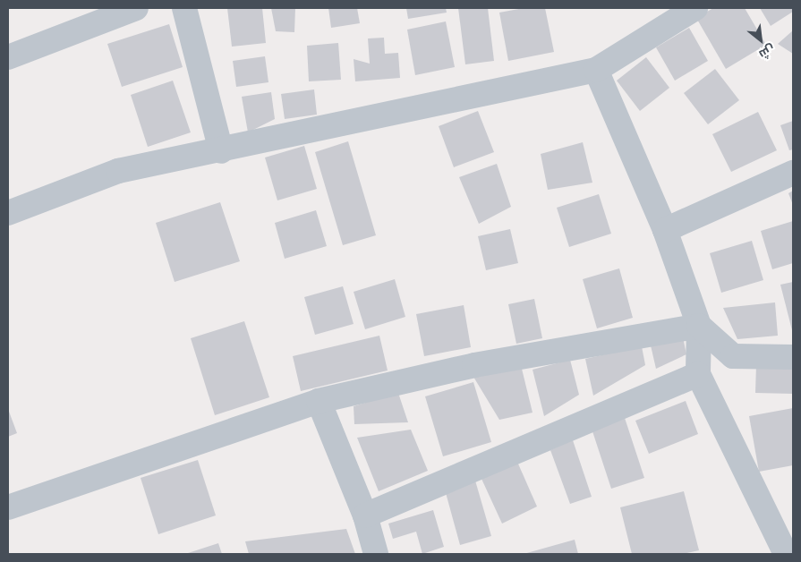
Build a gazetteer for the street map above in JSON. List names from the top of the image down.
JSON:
{
  "north": "bottom right"
}
